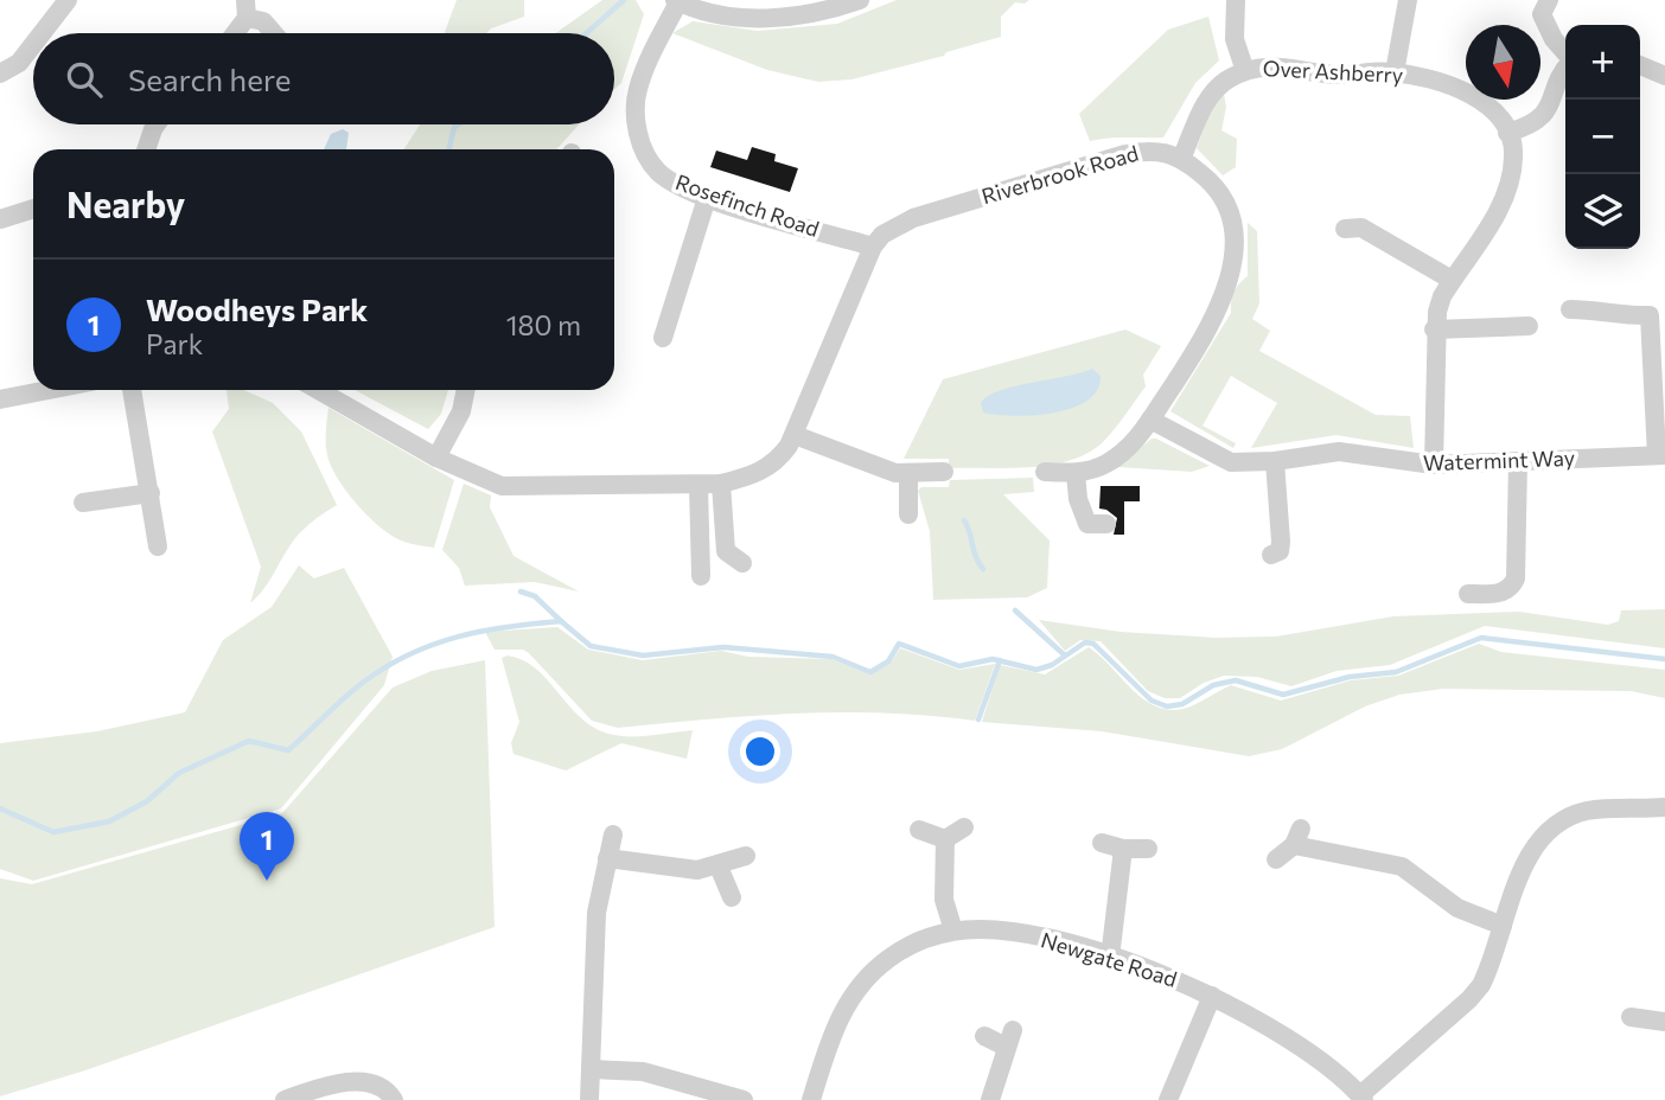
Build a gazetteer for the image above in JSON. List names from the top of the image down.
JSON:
{
  "streets": {
    "street": [
      "Over Ashberry",
      "Riverbrook Road",
      "Rosefinch Road",
      "Watermint Way",
      "Newgate Road"
    ]
  },
  "crossings": [
    ["Over Ashberry", "Riverbrook Road"],
    ["Riverbrook Road", "Rosefinch Road"]
  ],
  "north": "bottom",
  "page": {
    "map_buttons": ["+", "−"],
    "search": "Search here",
    "heading": "Nearby",
    "list": [
      {
        "mark": "1",
        "name": "Woodheys Park",
        "note": "Park",
        "value": "180 m"
      }
    ],
    "pins": "1"
  }
}
